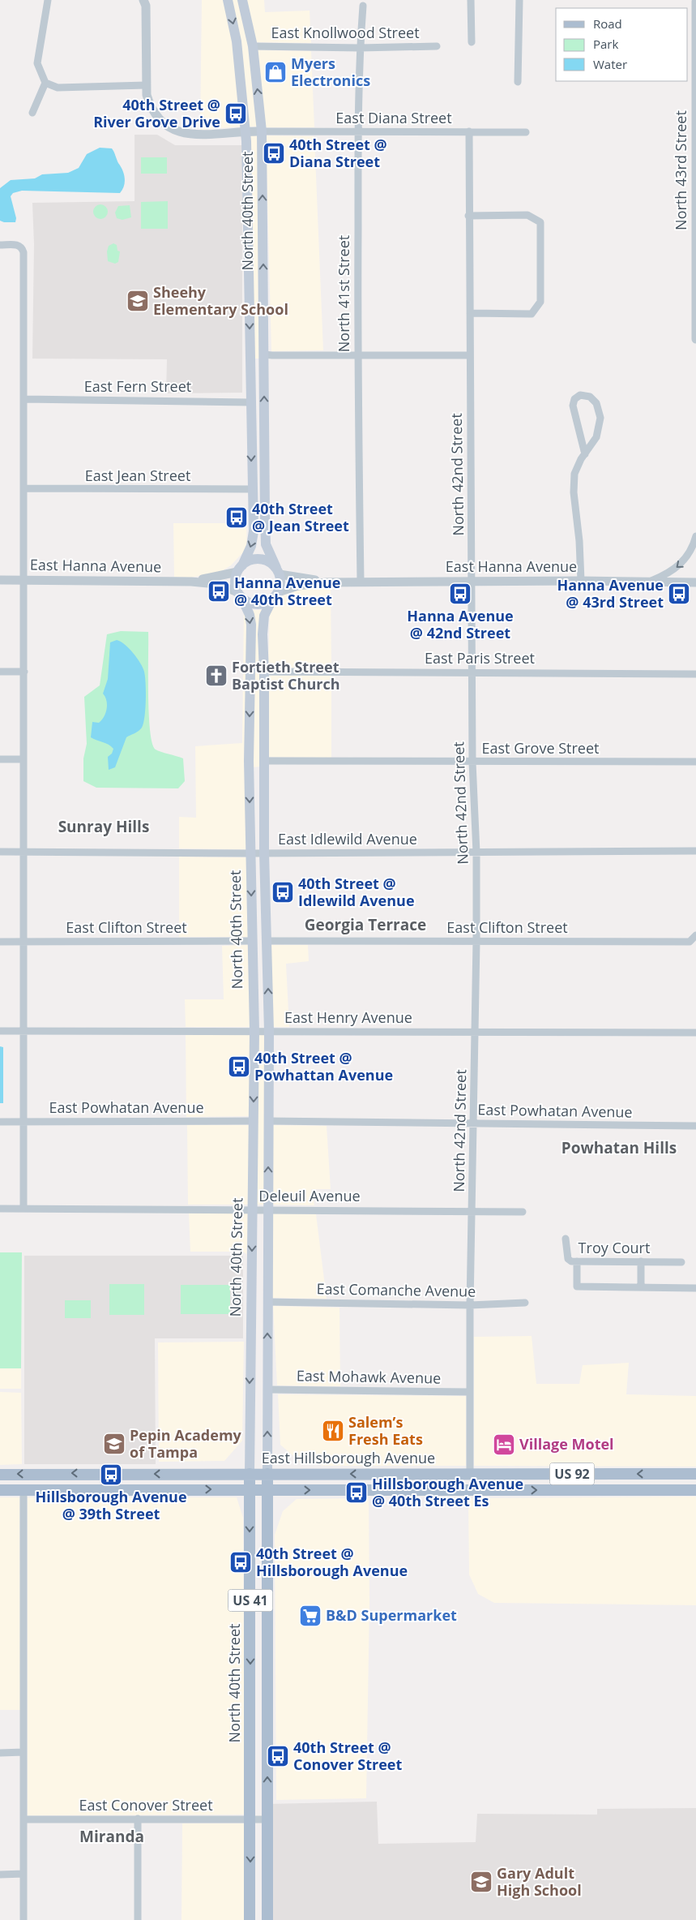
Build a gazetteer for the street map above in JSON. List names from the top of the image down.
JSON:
{
  "streets": {
    "main road": [
      "North 40th Street",
      "East Hillsborough Avenue",
      "US 92",
      "US 41"
    ],
    "street": [
      "East Knollwood Street",
      "East Diana Street",
      "North 43rd Street",
      "North 41st Street",
      "East Fern Street",
      "North 42nd Street",
      "East Jean Street",
      "East Hanna Avenue",
      "East Paris Street",
      "East Grove Street",
      "East Idlewild Avenue",
      "East Clifton Street",
      "East Henry Avenue",
      "East Powhatan Avenue",
      "Deleuil Avenue",
      "Troy Court",
      "East Comanche Avenue",
      "East Mohawk Avenue",
      "East Conover Street"
    ]
  },
  "crossings": [
    ["East Knollwood Street", "North 40th Street"],
    ["East Knollwood Street", "North 41st Street"],
    ["East Diana Street", "North 40th Street"],
    ["East Diana Street", "North 41st Street"],
    ["East Diana Street", "North 42nd Street"],
    ["North 40th Street", "East Fern Street"],
    ["North 40th Street", "East Jean Street"],
    ["North 40th Street", "East Hanna Avenue"],
    ["North 40th Street", "East Paris Street"],
    ["North 40th Street", "East Grove Street"],
    ["North 40th Street", "East Idlewild Avenue"],
    ["North 40th Street", "East Clifton Street"],
    ["North 40th Street", "East Henry Avenue"],
    ["North 40th Street", "East Powhatan Avenue"],
    ["North 40th Street", "Deleuil Avenue"],
    ["North 40th Street", "East Comanche Avenue"],
    ["North 40th Street", "East Mohawk Avenue"],
    ["North 40th Street", "East Hillsborough Avenue"],
    ["North 40th Street", "US 92"],
    ["North 40th Street", "East Conover Street"],
    ["North 41st Street", "East Hanna Avenue"],
    ["North 42nd Street", "East Hanna Avenue"],
    ["North 42nd Street", "East Paris Street"],
    ["North 42nd Street", "East Grove Street"],
    ["North 42nd Street", "East Idlewild Avenue"],
    ["North 42nd Street", "East Clifton Street"],
    ["North 42nd Street", "East Henry Avenue"],
    ["North 42nd Street", "East Powhatan Avenue"],
    ["North 42nd Street", "Deleuil Avenue"],
    ["North 42nd Street", "East Comanche Avenue"],
    ["North 42nd Street", "East Mohawk Avenue"],
    ["North 42nd Street", "East Hillsborough Avenue"]
  ],
  "districts": [
    "Sunray Hills",
    "Georgia Terrace",
    "Powhatan Hills",
    "Miranda"
  ],
  "places": {
    "shop": ["Myers Electronics"],
    "bus stop": [
      "40th Street @ River Grove Drive",
      "40th Street @ Diana Street",
      "40th Street @ Jean Street",
      "Hanna Avenue @ 40th Street",
      "Hanna Avenue @ 42nd Street",
      "Hanna Avenue @ 43rd Street",
      "40th Street @ Idlewild Avenue",
      "40th Street @ Powhattan Avenue",
      "Hillsborough Avenue @ 39th Street",
      "Hillsborough Avenue @ 40th Street Es",
      "40th Street @ Hillsborough Avenue",
      "40th Street @ Conover Street"
    ],
    "school or university": ["Sheehy Elementary School", "Pepin Academy of Tampa", "Gary Adult High School"],
    "church": ["Fortieth Street Baptist Church"],
    "restaurant": ["Salem’s Fresh Eats"],
    "hotel": ["Village Motel"],
    "supermarket": ["B&D Supermarket"]
  },
  "legend": ["Road", "Park", "Water"]
}
